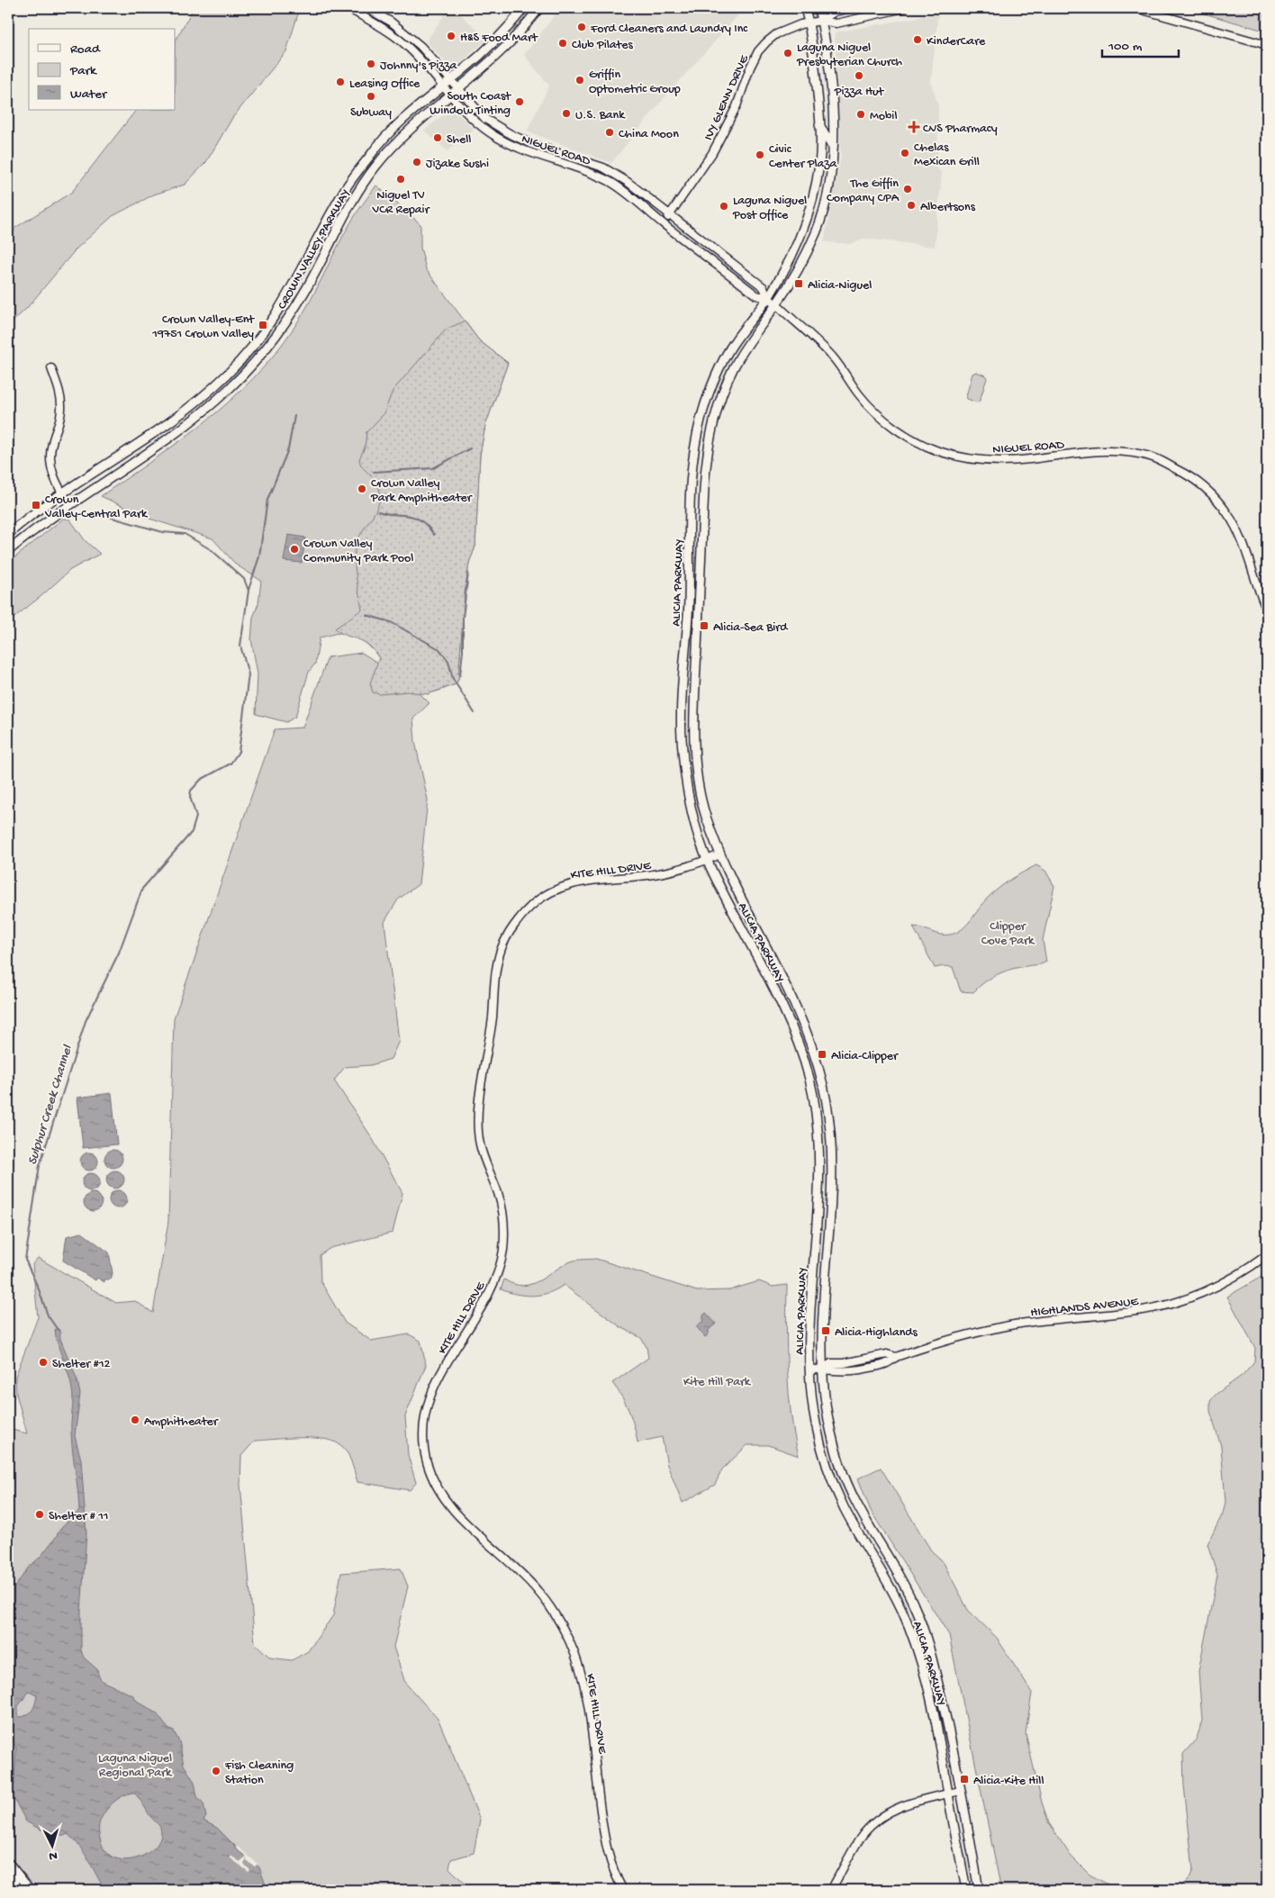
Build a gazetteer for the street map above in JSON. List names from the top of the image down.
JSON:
{
  "streets": {
    "main road": [
      "IVY GLENN DRIVE",
      "NIGUEL ROAD",
      "CROWN VALLEY PARKWAY",
      "ALICIA PARKWAY",
      "KITE HILL DRIVE",
      "HIGHLANDS AVENUE"
    ]
  },
  "crossings": [
    ["IVY GLENN DRIVE", "NIGUEL ROAD"],
    ["IVY GLENN DRIVE", "ALICIA PARKWAY"],
    ["NIGUEL ROAD", "CROWN VALLEY PARKWAY"],
    ["NIGUEL ROAD", "ALICIA PARKWAY"],
    ["ALICIA PARKWAY", "KITE HILL DRIVE"],
    ["ALICIA PARKWAY", "HIGHLANDS AVENUE"]
  ],
  "water": ["Sulphur Creek Channel"],
  "parks": ["Clipper Cove Park", "Kite Hill Park", "Laguna Niguel Regional Park"],
  "places": {
    "other": [
      "Ford Cleaners and Laundry Inc",
      "H&S Food Mart",
      "KinderCare",
      "Club Pilates",
      "Laguna Niguel Presbyterian Church",
      "Johnny's Pizza",
      "Pizza Hut",
      "Griffin Optometric Group",
      "Leasing Office",
      "Subway",
      "South Coast Window Tinting",
      "U.S. Bank",
      "Mobil",
      "China Moon",
      "Shell",
      "Chelas Mexican Grill",
      "Civic Center Plaza",
      "Jizake Sushi",
      "Niguel TV VCR Repair",
      "The Giffin Company CPA",
      "Albertsons",
      "Laguna Niguel Post Office",
      "Crown Valley Park Amphitheater",
      "Crown Valley Community Park Pool",
      "Shelter #12",
      "Amphitheater",
      "Shelter # 11",
      "Fish Cleaning Station"
    ],
    "health": ["CVS Pharmacy"],
    "transit": [
      "Alicia-Niguel",
      "Crown Valley-Ent 19751 Crown Valley",
      "Crown Valley-Central Park",
      "Alicia-Sea Bird",
      "Alicia-Clipper",
      "Alicia-Highlands",
      "Alicia-Kite Hill"
    ]
  },
  "legend": ["Road", "Park", "Water"],
  "scale_bar": "100 m",
  "north": "bottom"
}
